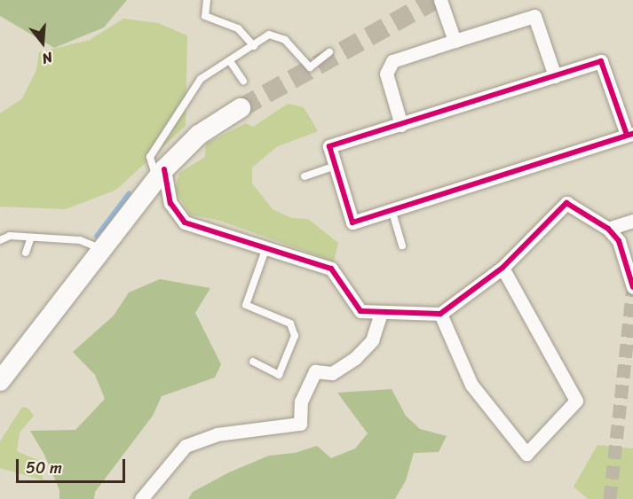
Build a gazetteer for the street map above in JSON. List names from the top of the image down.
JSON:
{
  "scale_bar": "50 m",
  "north": "bottom"
}
